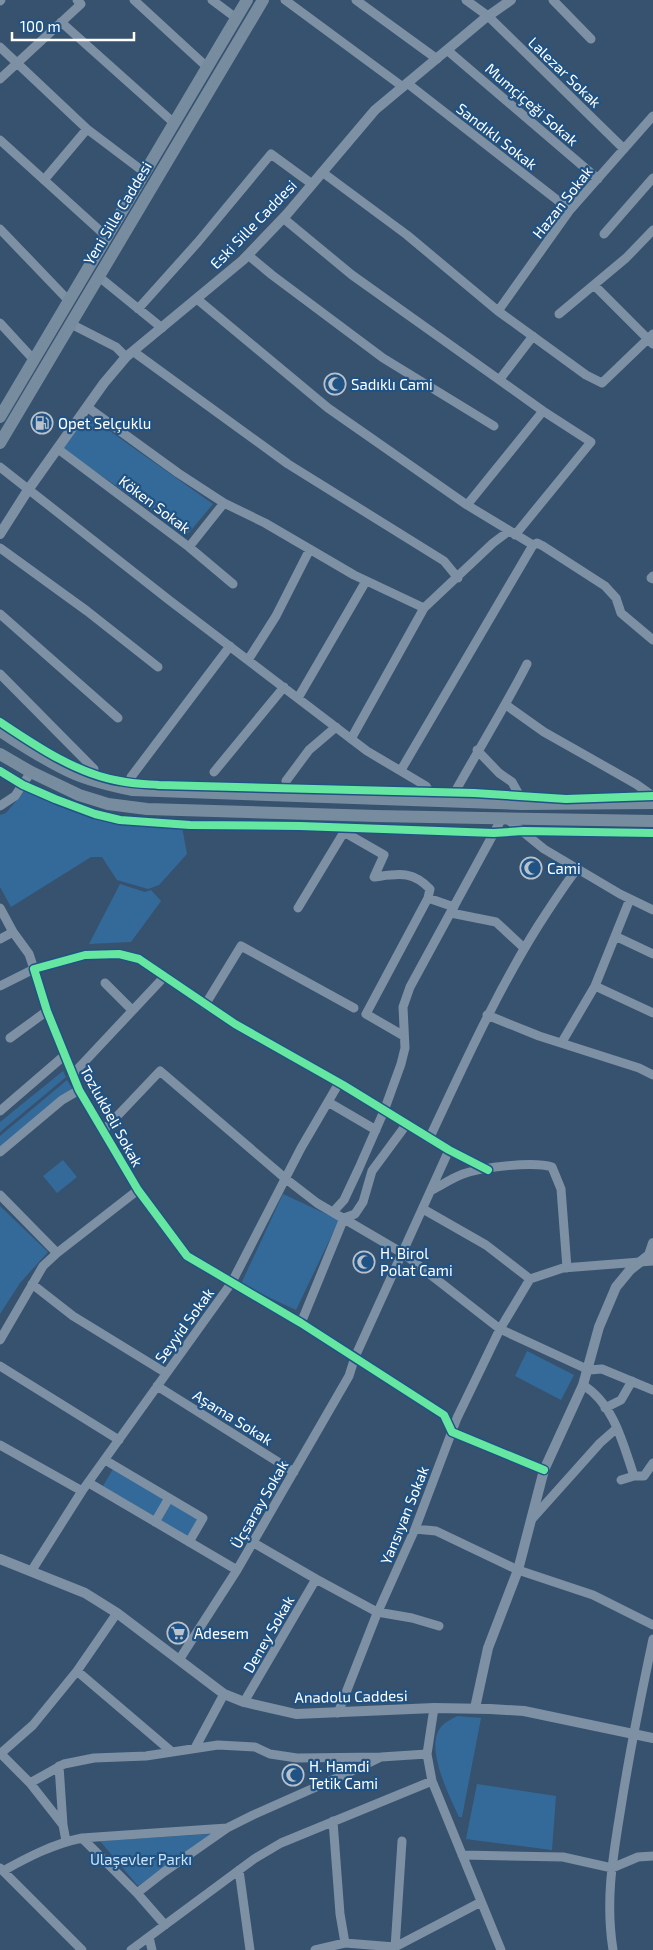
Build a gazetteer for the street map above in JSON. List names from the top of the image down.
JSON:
{
  "streets": {
    "main road": ["Yeni Sille Caddesi"],
    "street": [
      "Lalezar Sokak",
      "Mumçiçeği Sokak",
      "Sandıklı Sokak",
      "Hazan Sokak",
      "Eski Sille Caddesi",
      "Köken Sokak",
      "Tozlukbeli Sokak",
      "Seyyid Sokak",
      "Aşama Sokak",
      "Üçsaray Sokak",
      "Yansıyan Sokak",
      "Deney Sokak",
      "Anadolu Caddesi"
    ]
  },
  "crossings": [
    ["Lalezar Sokak", "Hazan Sokak"],
    ["Lalezar Sokak", "Eski Sille Caddesi"],
    ["Mumçiçeği Sokak", "Hazan Sokak"],
    ["Mumçiçeği Sokak", "Eski Sille Caddesi"],
    ["Sandıklı Sokak", "Hazan Sokak"],
    ["Sandıklı Sokak", "Eski Sille Caddesi"],
    ["Eski Sille Caddesi", "Köken Sokak"],
    ["Tozlukbeli Sokak", "Seyyid Sokak"],
    ["Tozlukbeli Sokak", "Üçsaray Sokak"],
    ["Tozlukbeli Sokak", "Yansıyan Sokak"],
    ["Seyyid Sokak", "Aşama Sokak"],
    ["Seyyid Sokak", "Anadolu Caddesi"],
    ["Aşama Sokak", "Üçsaray Sokak"],
    ["Üçsaray Sokak", "Anadolu Caddesi"],
    ["Yansıyan Sokak", "Anadolu Caddesi"],
    ["Deney Sokak", "Anadolu Caddesi"]
  ],
  "parks": ["Ulaşevler Parkı"],
  "places": {
    "mosque": [
      "Sadıklı Cami",
      "Cami",
      "H. Birol Polat Cami",
      "H. Hamdi Tetik Cami"
    ],
    "fuel station": ["Opet Selçuklu"],
    "supermarket": ["Adesem"]
  },
  "scale_bar": "100 m"
}
